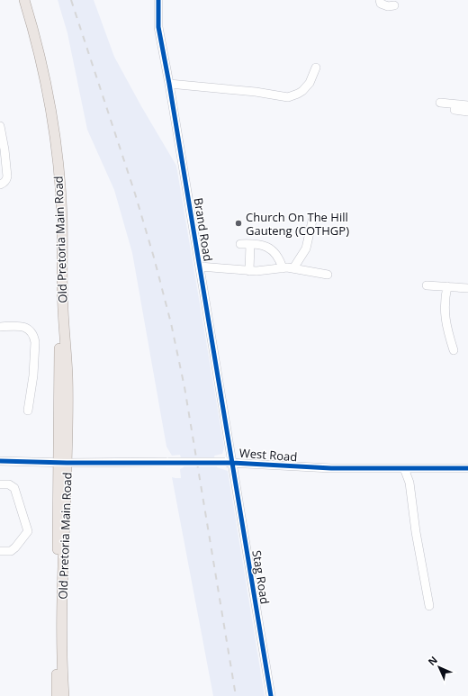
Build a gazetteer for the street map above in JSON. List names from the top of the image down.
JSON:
{
  "streets": {
    "main road": ["Old Pretoria Main Road"],
    "street": ["Brand Road", "West Road", "Stag Road"]
  },
  "crossings": [
    ["Brand Road", "West Road"],
    ["Brand Road", "Stag Road"],
    ["Old Pretoria Main Road", "West Road"],
    ["West Road", "Stag Road"]
  ],
  "places": ["Church On The Hill Gauteng (COTHGP)"],
  "north": "top left"
}
